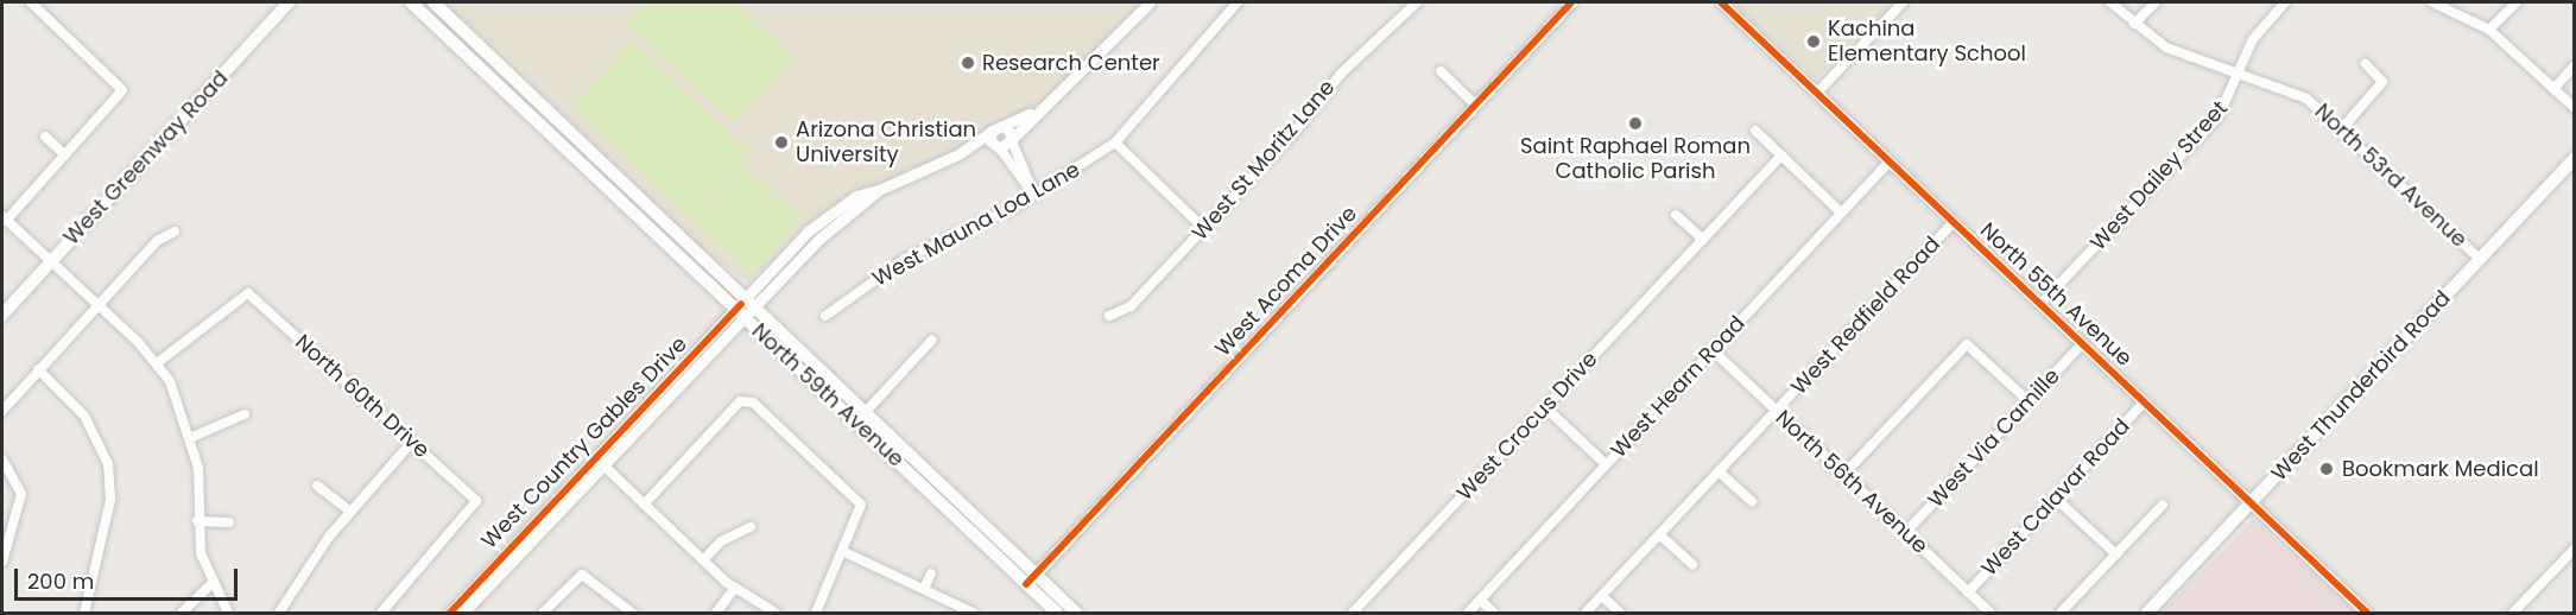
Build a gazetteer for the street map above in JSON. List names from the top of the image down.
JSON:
{
  "streets": {
    "main road": ["West Greenway Road", "West Thunderbird Road", "North 59th Avenue"],
    "street": [
      "West St Moritz Lane",
      "West Dailey Street",
      "North 53rd Avenue",
      "West Mauna Loa Lane",
      "West Acoma Drive",
      "North 55th Avenue",
      "West Redfield Road",
      "West Hearn Road",
      "North 60th Drive",
      "West Crocus Drive",
      "West Via Camille",
      "West Country Gables Drive",
      "North 56th Avenue",
      "West Calavar Road"
    ]
  },
  "crossings": [
    ["West Dailey Street", "North 53rd Avenue"],
    ["West Dailey Street", "North 55th Avenue"],
    ["North 53rd Avenue", "West Thunderbird Road"],
    ["West Acoma Drive", "North 59th Avenue"],
    ["North 55th Avenue", "West Redfield Road"],
    ["North 55th Avenue", "West Thunderbird Road"],
    ["North 55th Avenue", "West Hearn Road"],
    ["North 55th Avenue", "West Via Camille"],
    ["North 55th Avenue", "West Calavar Road"],
    ["West Redfield Road", "North 56th Avenue"],
    ["West Hearn Road", "North 56th Avenue"],
    ["North 59th Avenue", "West Country Gables Drive"],
    ["West Via Camille", "North 56th Avenue"],
    ["North 56th Avenue", "West Calavar Road"]
  ],
  "places": [
    "Kachina Elementary School",
    "Research Center",
    "Saint Raphael Roman Catholic Parish",
    "Arizona Christian University",
    "Bookmark Medical"
  ],
  "scale_bar": "200 m"
}
